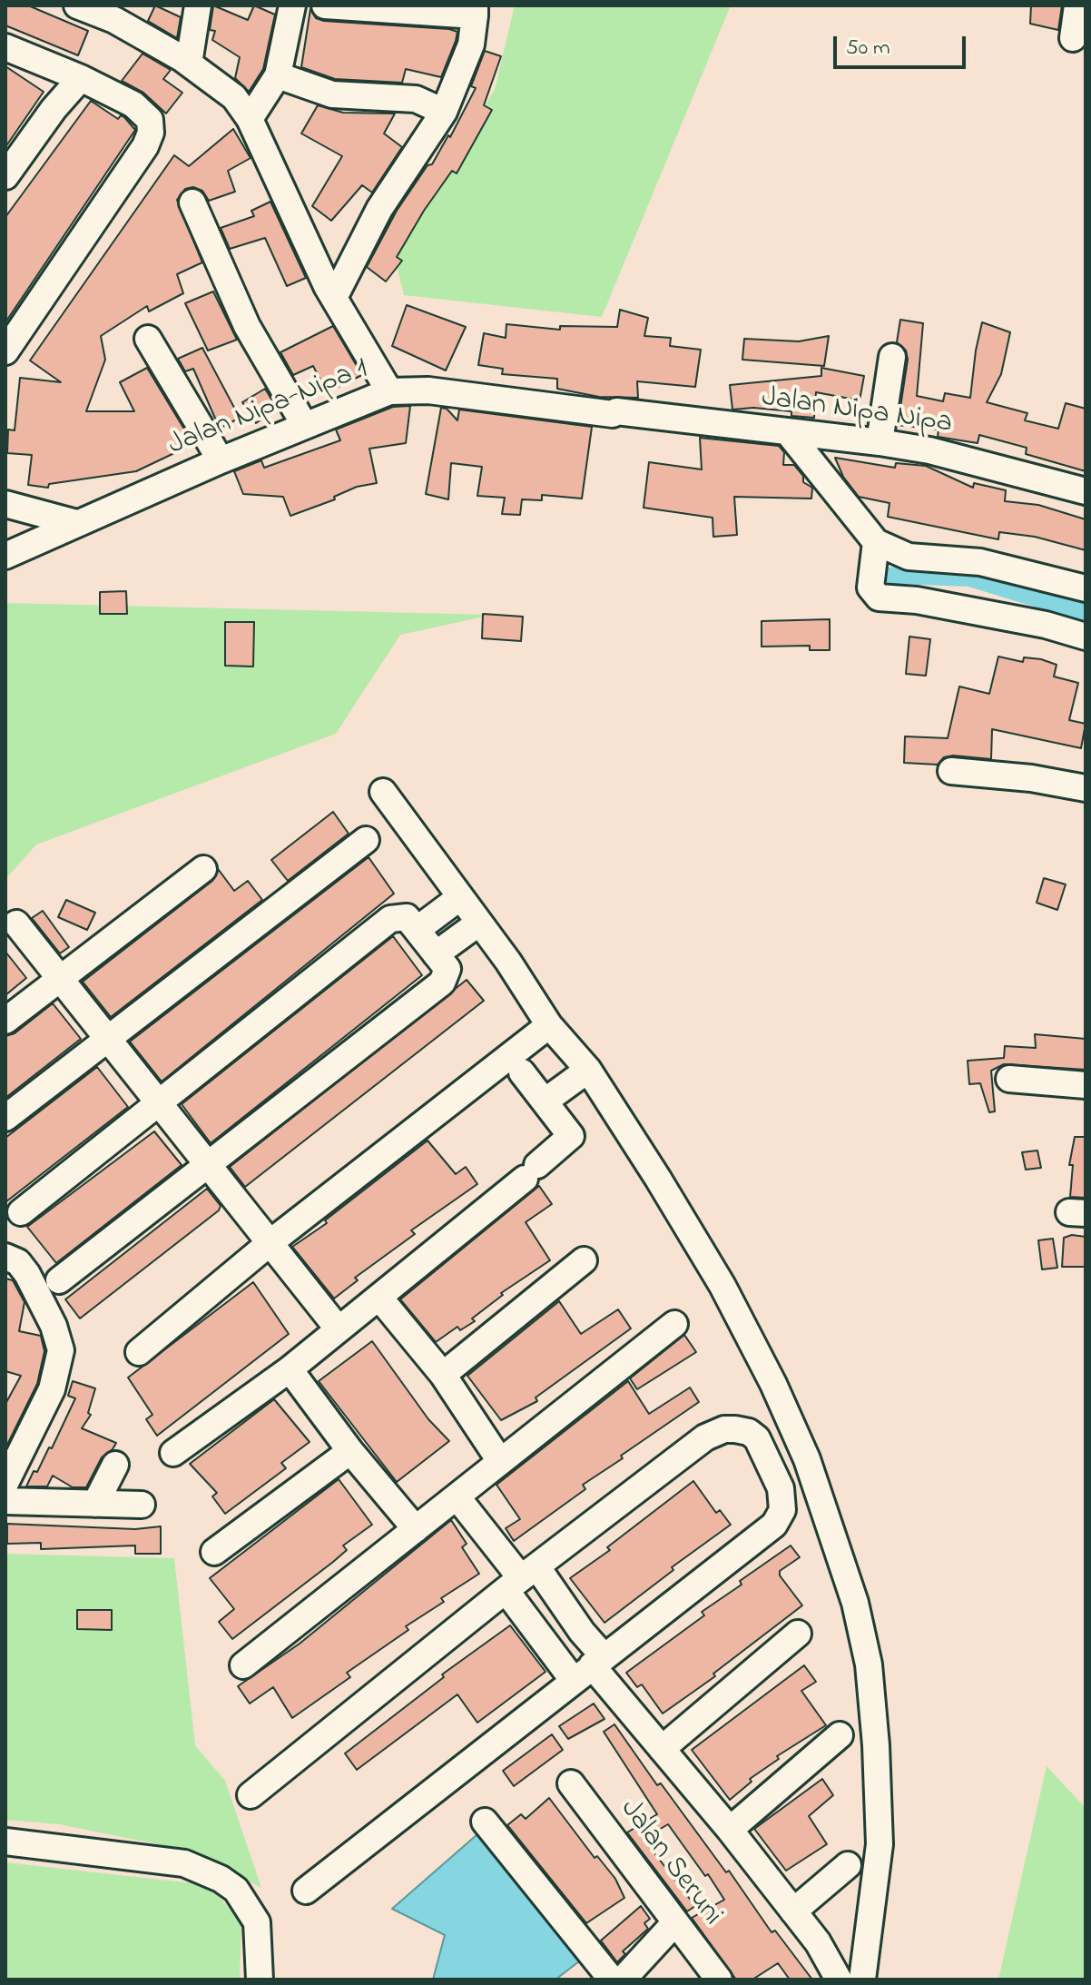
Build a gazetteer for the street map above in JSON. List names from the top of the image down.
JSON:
{
  "streets": {
    "street": ["Jalan Nipa-Nipa 1", "Jalan Nipa Nipa", "Jalan Seruni"]
  },
  "crossings": [
    ["Jalan Nipa-Nipa 1", "Jalan Nipa Nipa"]
  ],
  "scale_bar": "50 m"
}
